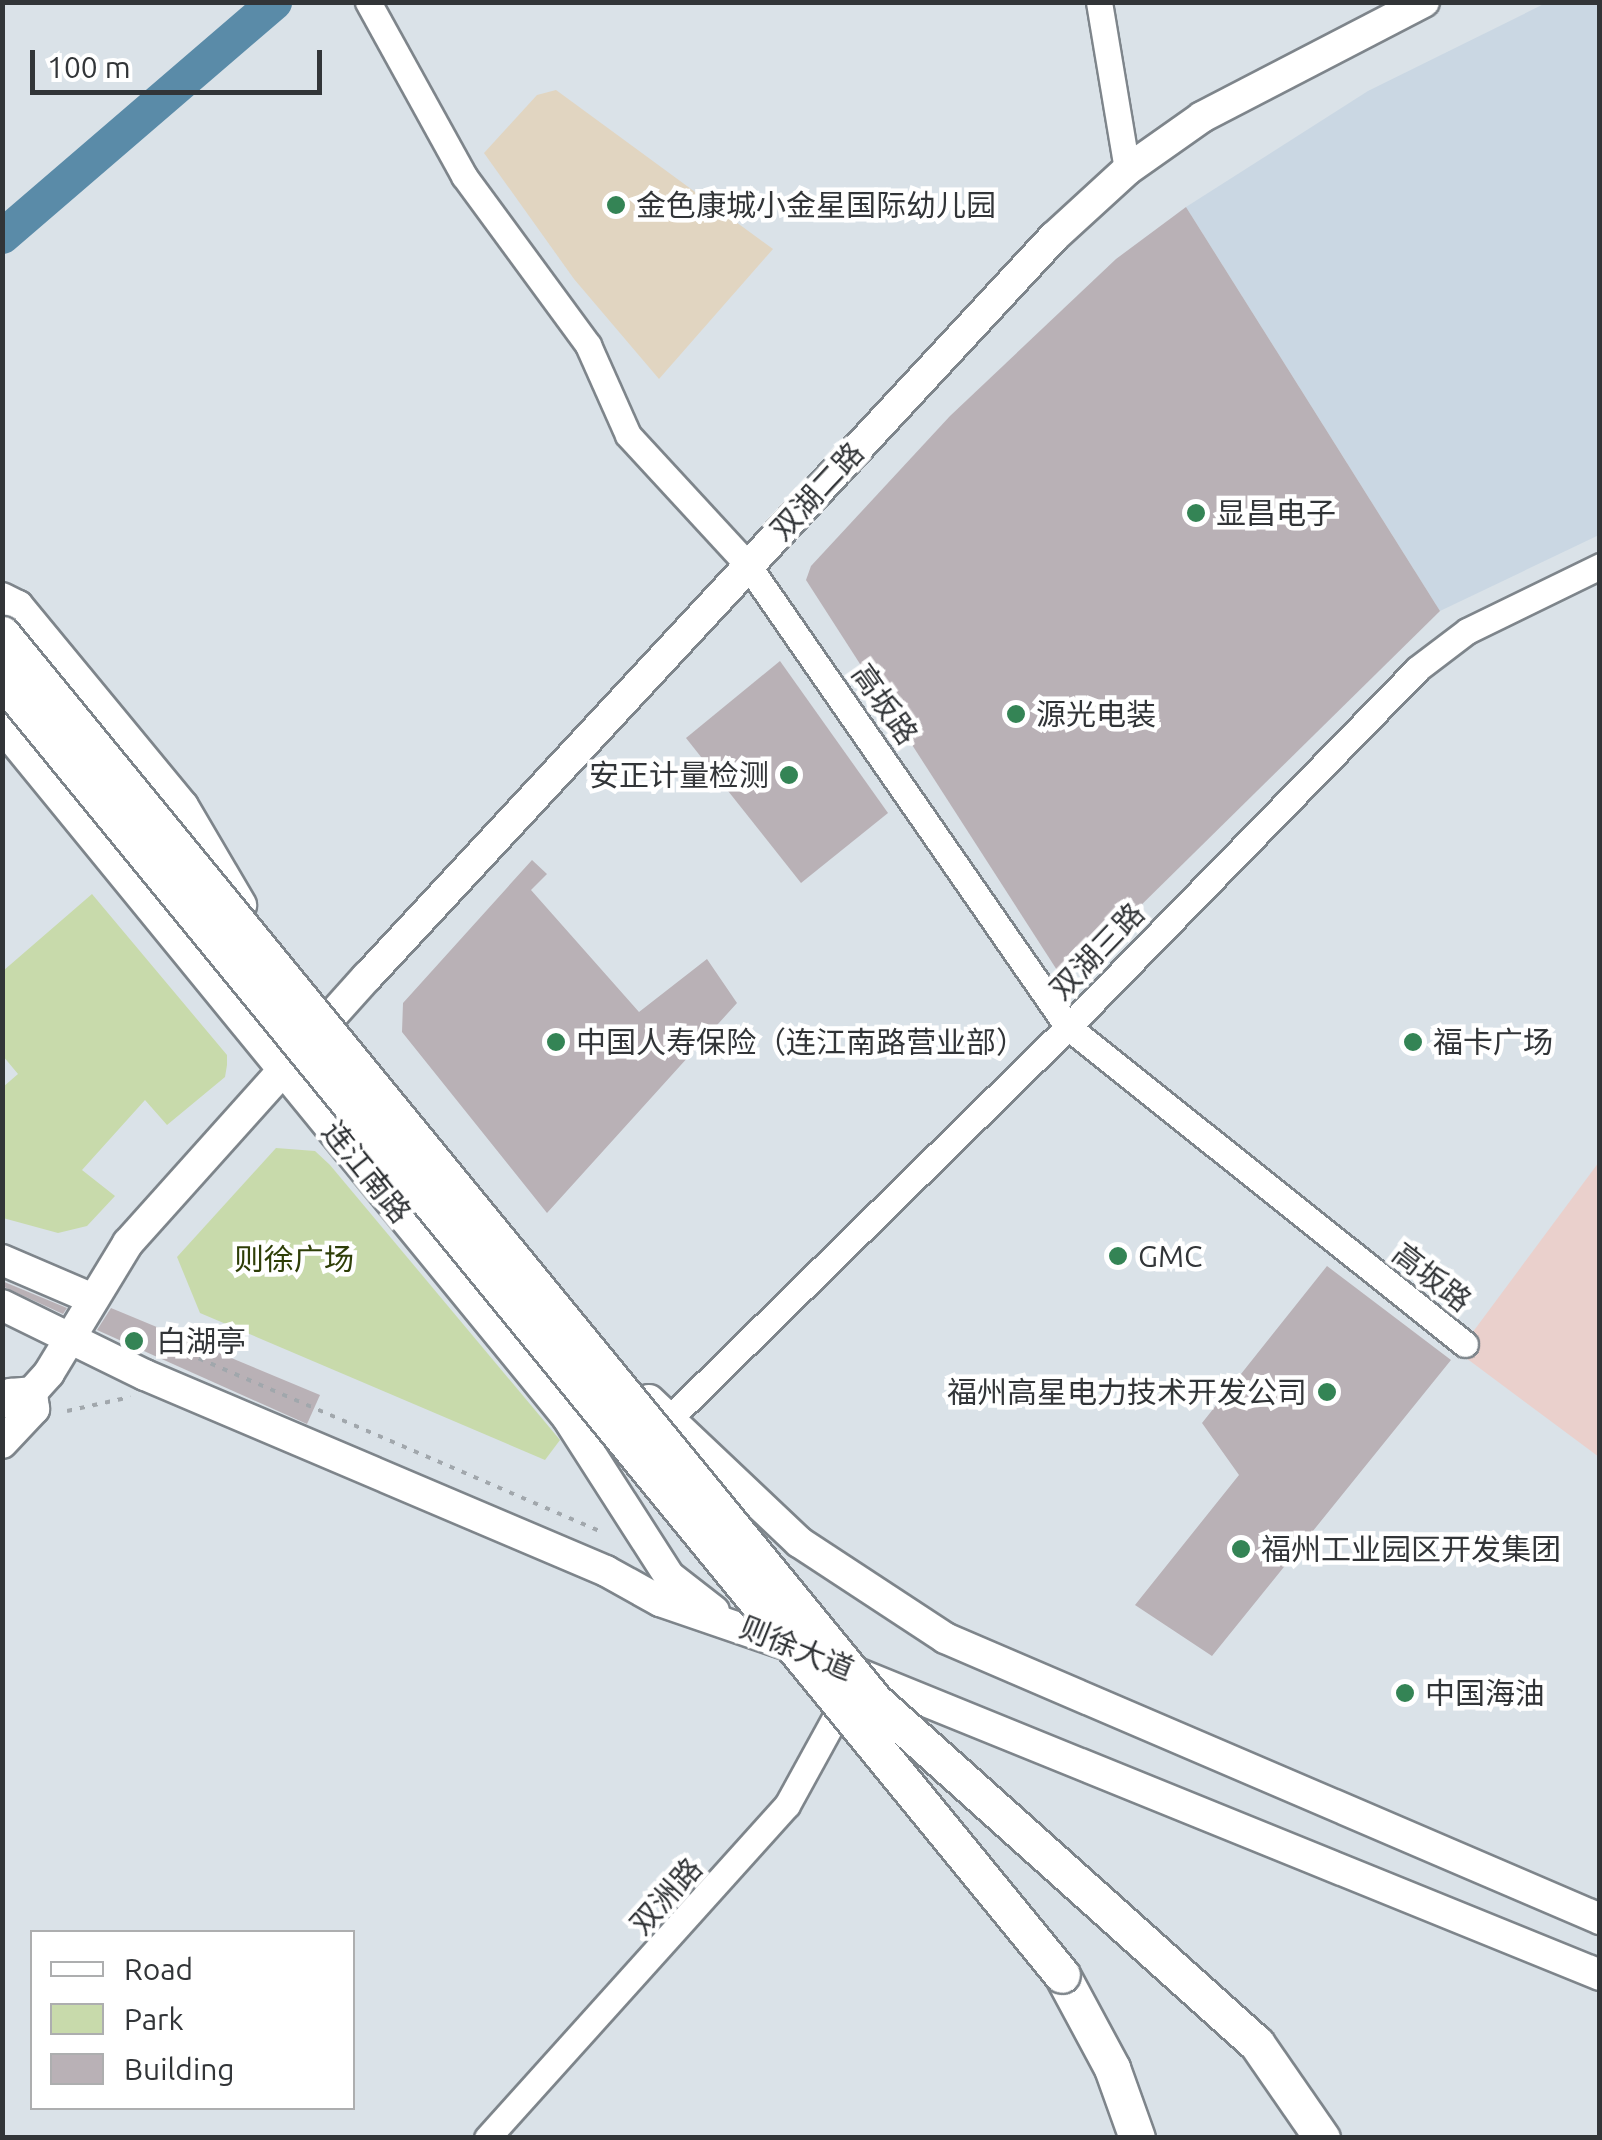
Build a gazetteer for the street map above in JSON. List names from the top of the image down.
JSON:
{
  "streets": {
    "main road": ["双湖二路", "连江南路", "则徐大道"],
    "street": ["高坂路", "双湖三路", "双洲路"]
  },
  "crossings": [
    ["双湖二路", "高坂路"],
    ["双湖二路", "连江南路"],
    ["双湖二路", "则徐大道"],
    ["高坂路", "双湖三路"],
    ["连江南路", "则徐大道"],
    ["则徐大道", "双洲路"]
  ],
  "parks": ["则徐广场"],
  "places": [
    "金色康城小金星国际幼儿园",
    "显昌电子",
    "源光电装",
    "安正计量检测",
    "中国人寿保险（连江南路营业部）",
    "福卡广场",
    "GMC",
    "白湖亭",
    "福州高星电力技术开发公司",
    "福州工业园区开发集团",
    "中国海油"
  ],
  "legend": ["Road", "Park", "Building"],
  "scale_bar": "100 m"
}
